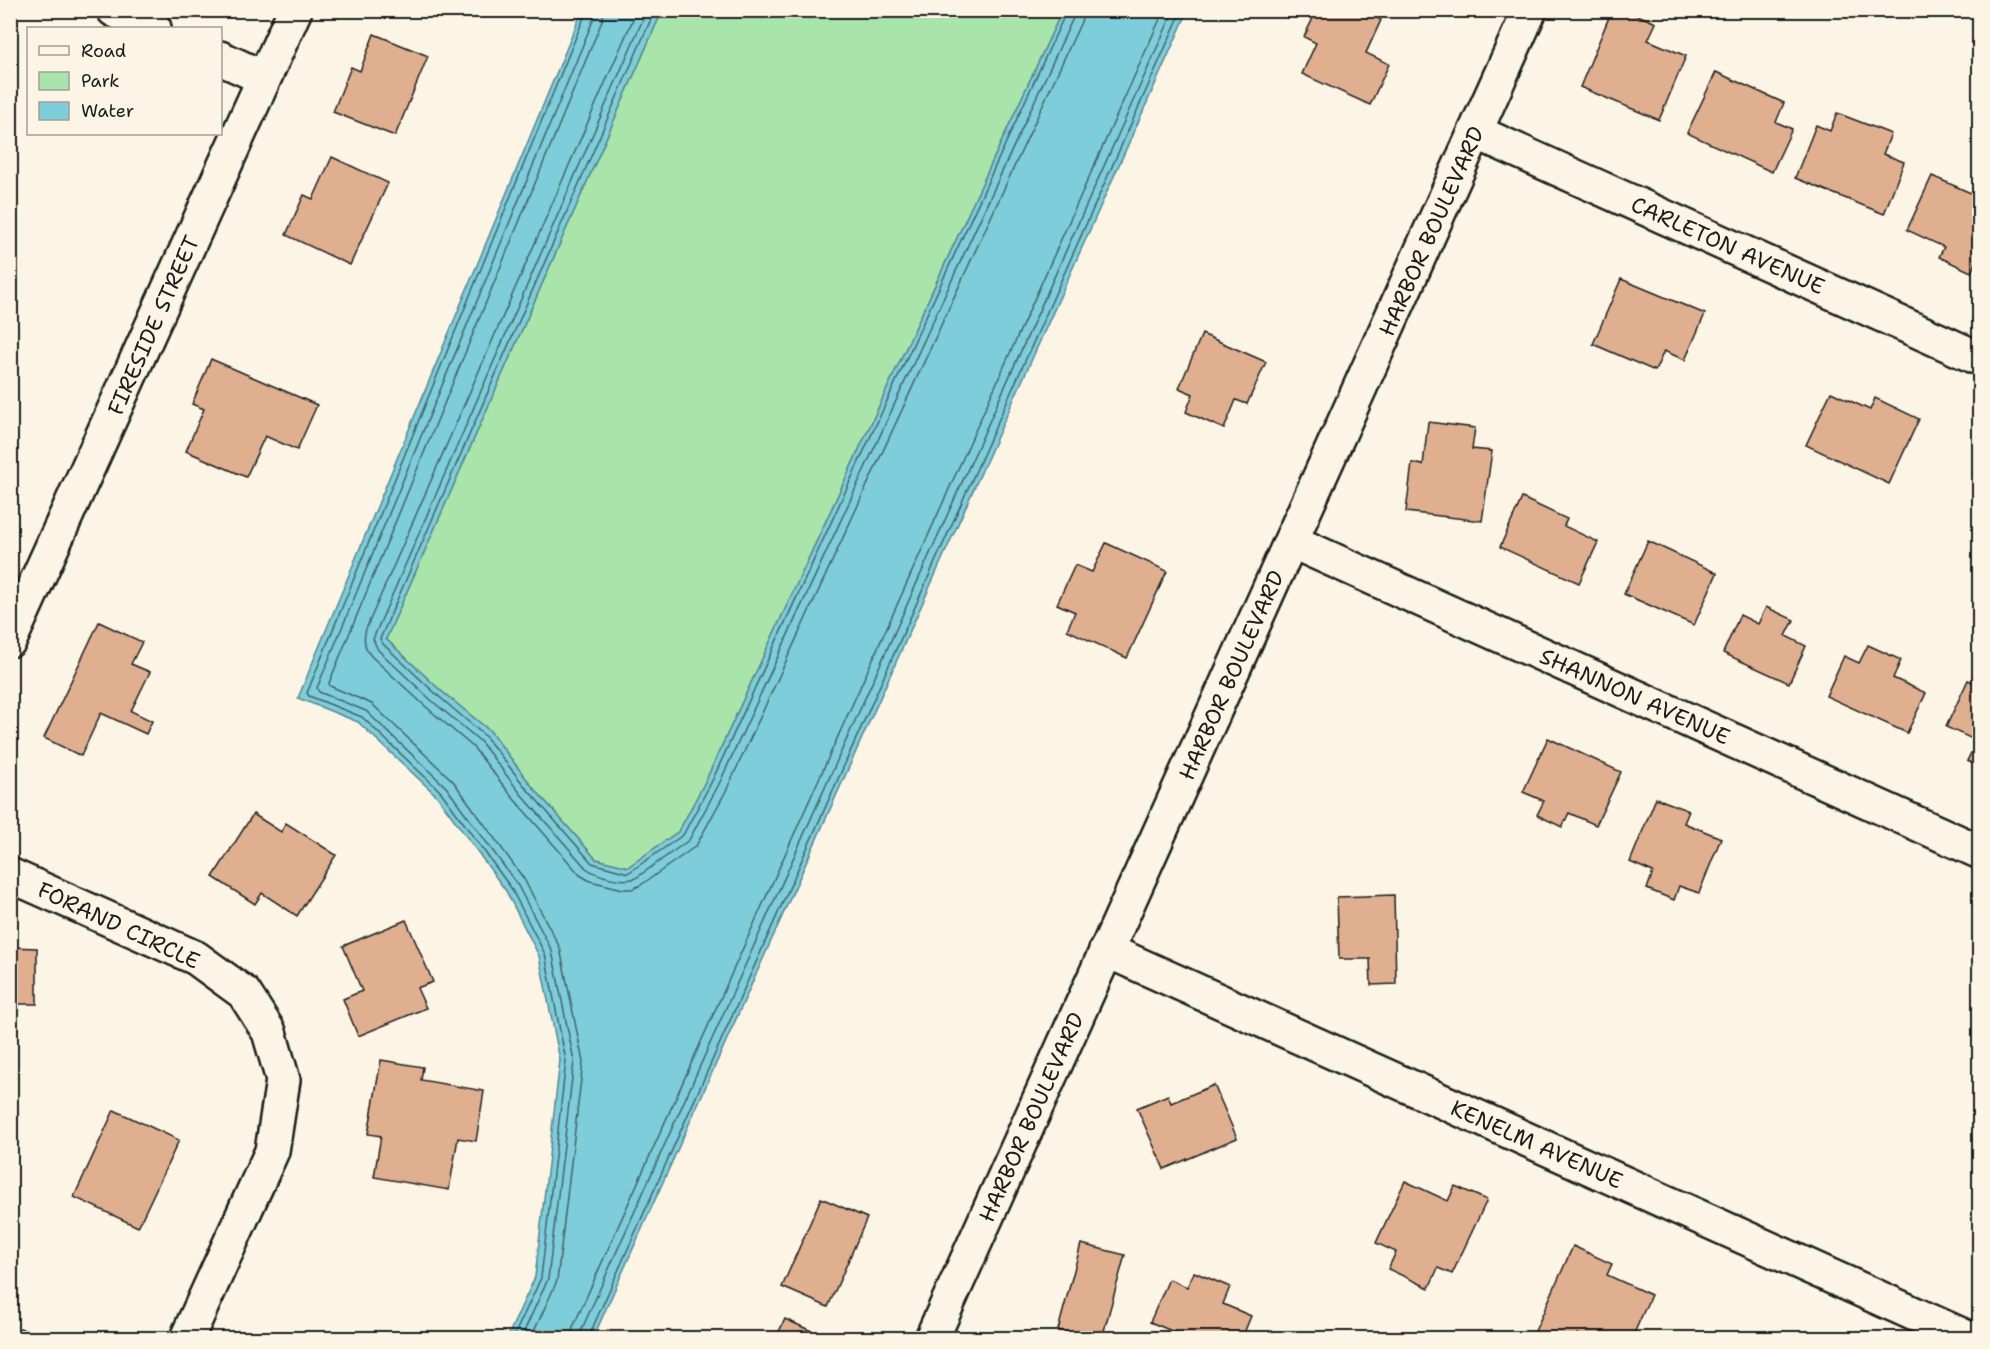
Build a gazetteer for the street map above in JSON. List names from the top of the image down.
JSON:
{
  "streets": {
    "street": [
      "HARBOR BOULEVARD",
      "CARLETON AVENUE",
      "FIRESIDE STREET",
      "SHANNON AVENUE",
      "FORAND CIRCLE",
      "KENELM AVENUE"
    ]
  },
  "crossings": [
    ["HARBOR BOULEVARD", "CARLETON AVENUE"],
    ["HARBOR BOULEVARD", "SHANNON AVENUE"],
    ["HARBOR BOULEVARD", "KENELM AVENUE"]
  ],
  "legend": ["Road", "Park", "Water"]
}
